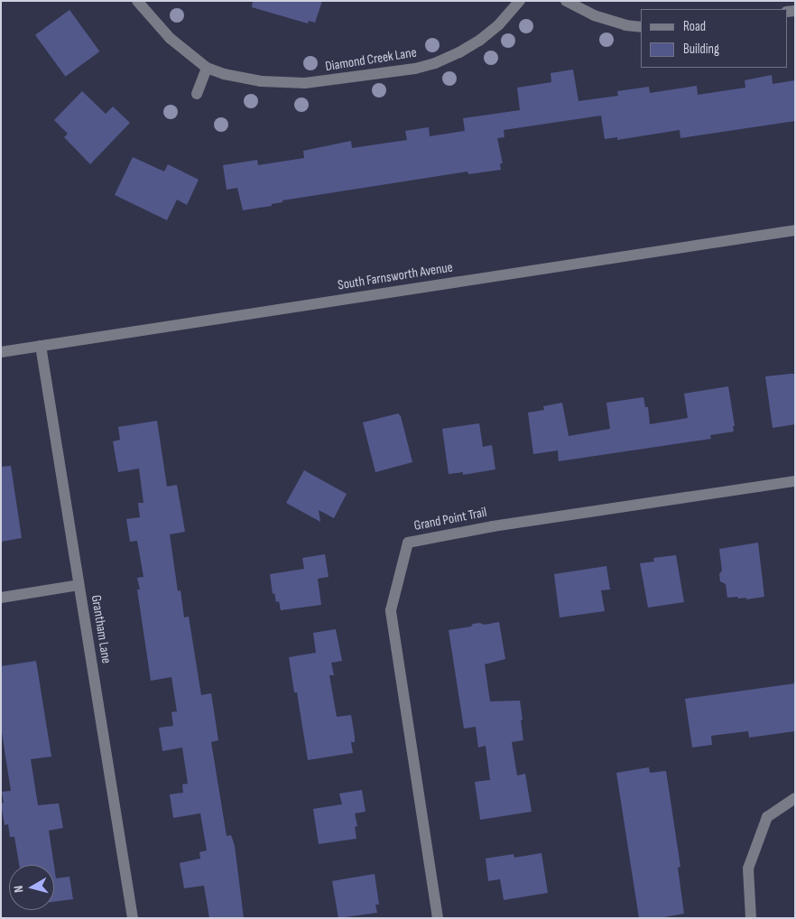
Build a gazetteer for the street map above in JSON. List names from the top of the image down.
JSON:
{
  "streets": {
    "street": [
      "Diamond Creek Lane",
      "South Farnsworth Avenue",
      "Grand Point Trail",
      "Grantham Lane"
    ]
  },
  "crossings": [
    ["South Farnsworth Avenue", "Grantham Lane"]
  ],
  "legend": ["Road", "Building"],
  "north": "left"
}
